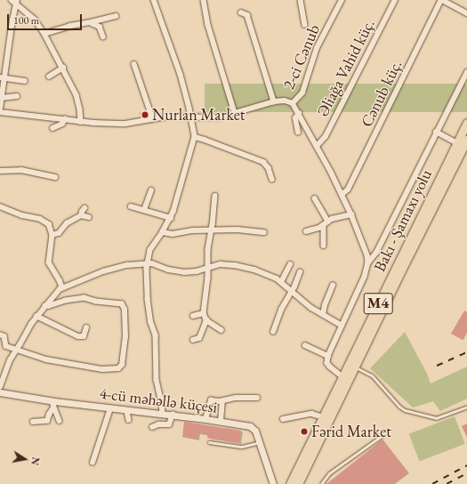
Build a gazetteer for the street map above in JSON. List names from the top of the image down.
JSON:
{
  "streets": {
    "highway": ["Bakı - Şamaxı yolu", "M4"],
    "street": [
      "2-ci Cənub",
      "Əliağa Vahid küç.",
      "Cənub küç.",
      "4-cü məhəllə küçesi"
    ]
  },
  "places": ["Nurlan Market", "Fərid Market"],
  "scale_bar": "100 m",
  "north": "right"
}
